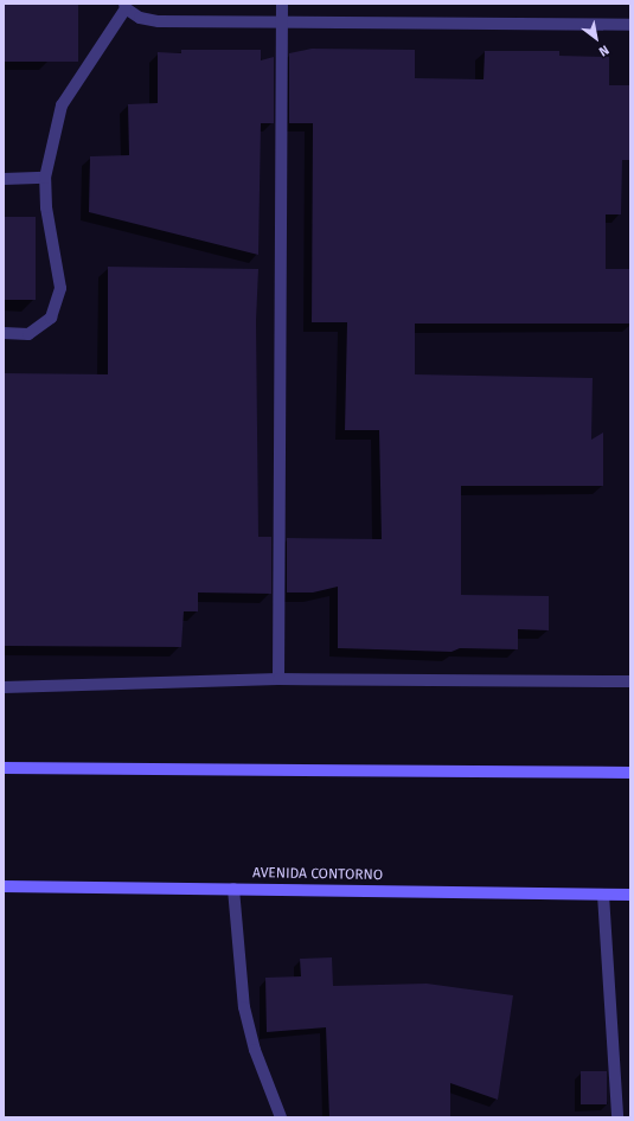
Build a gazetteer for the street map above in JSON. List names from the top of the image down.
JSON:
{
  "streets": {
    "main road": ["AVENIDA CONTORNO"]
  },
  "north": "bottom right"
}
